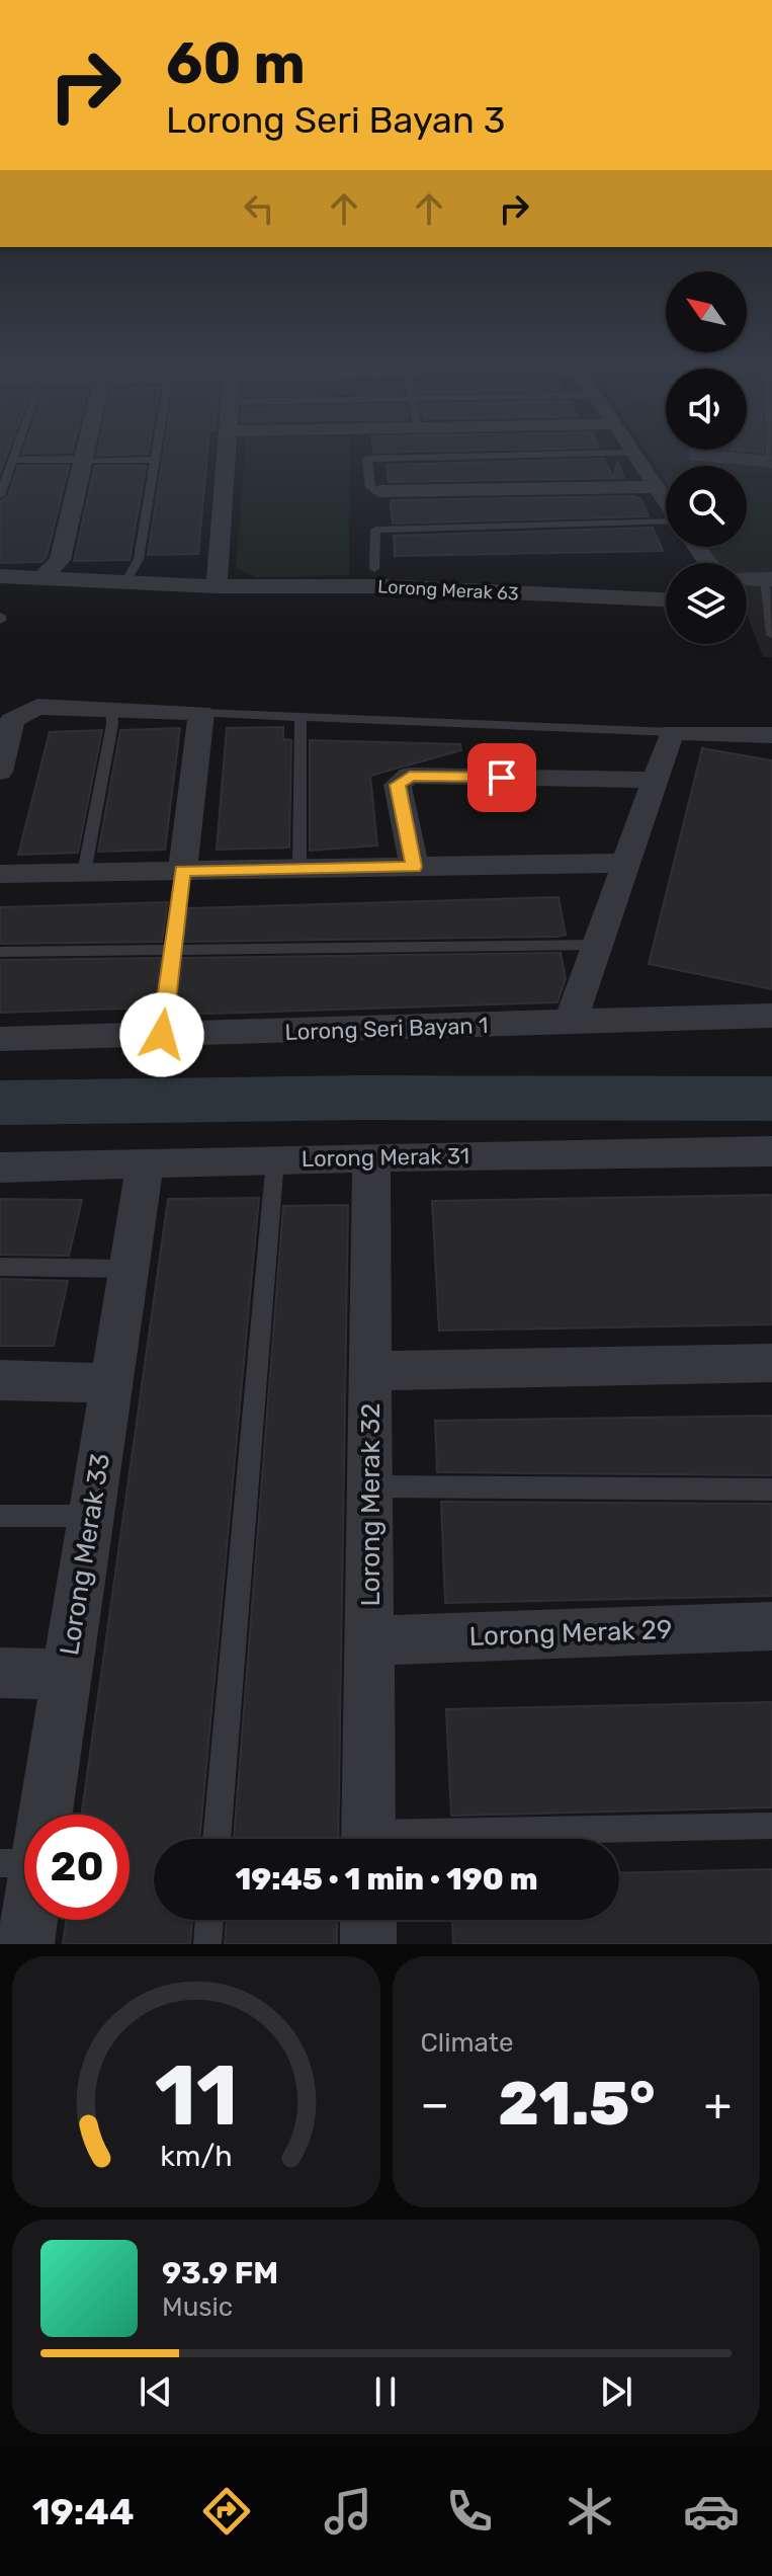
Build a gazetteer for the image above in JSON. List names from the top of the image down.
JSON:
{
  "streets": {
    "street": [
      "Lorong Merak 63",
      "Lorong Seri Bayan 1",
      "Lorong Merak 31",
      "Lorong Merak 32",
      "Lorong Merak 33",
      "Lorong Merak 29"
    ]
  },
  "crossings": [
    ["Lorong Merak 31", "Lorong Merak 32"],
    ["Lorong Merak 31", "Lorong Merak 33"],
    ["Lorong Merak 32", "Lorong Merak 29"]
  ],
  "north": "top left",
  "page": {
    "turn": ["60 m", "Lorong Seri Bayan 3"],
    "limit": "20",
    "trip": "19:45 · 1 min · 190 m",
    "tile": "Climate",
    "heat": ["−", "21.5°", "+"],
    "song": ["93.9 FM", "Music"],
    "tabs": "19:44",
    "gauge": ["11", "km/h"]
  }
}
